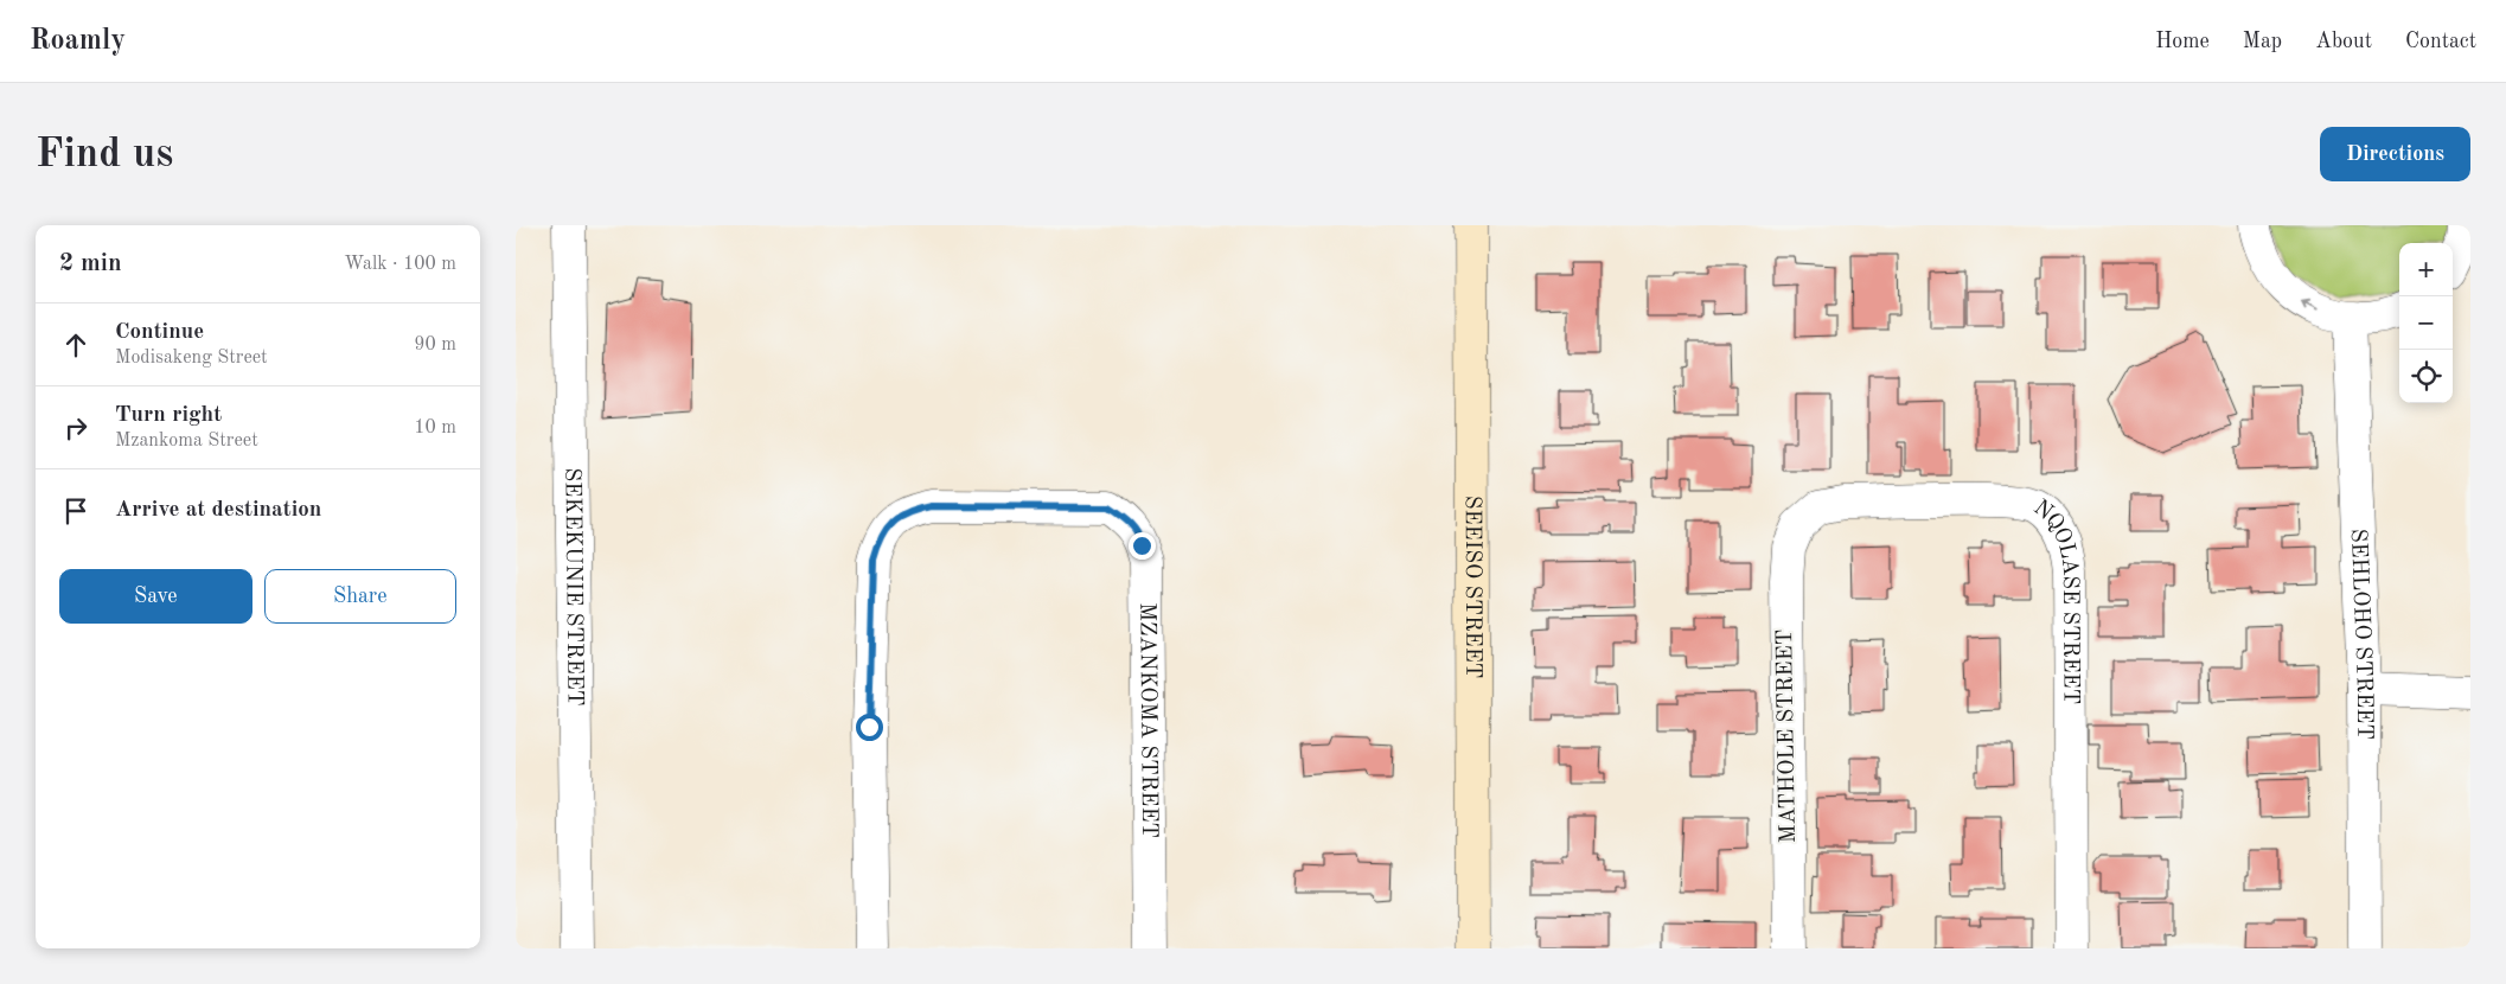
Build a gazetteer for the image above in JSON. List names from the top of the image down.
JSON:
{
  "streets": {
    "street": [
      "SEKEKUNIE STREET",
      "SEEISO STREET",
      "NQOLASE STREET",
      "SEHLOHO STREET",
      "MZANKOMA STREET",
      "MATHOLE STREET"
    ]
  },
  "crossings": [
    ["NQOLASE STREET", "MATHOLE STREET"]
  ],
  "page": {
    "header": "Roamly",
    "nav": [
      "Home",
      "Map",
      "About",
      "Contact"
    ],
    "buttons": [
      "Directions",
      ["Save", "Share"]
    ],
    "title": "Find us",
    "heading": ["2 min", "Walk · 100 m"],
    "map_buttons": ["+", "−"],
    "list": [
      ["Continue", "Modisakeng Street", "90 m"],
      ["Turn right", "Mzankoma Street", "10 m"],
      "Arrive at destination"
    ]
  }
}
